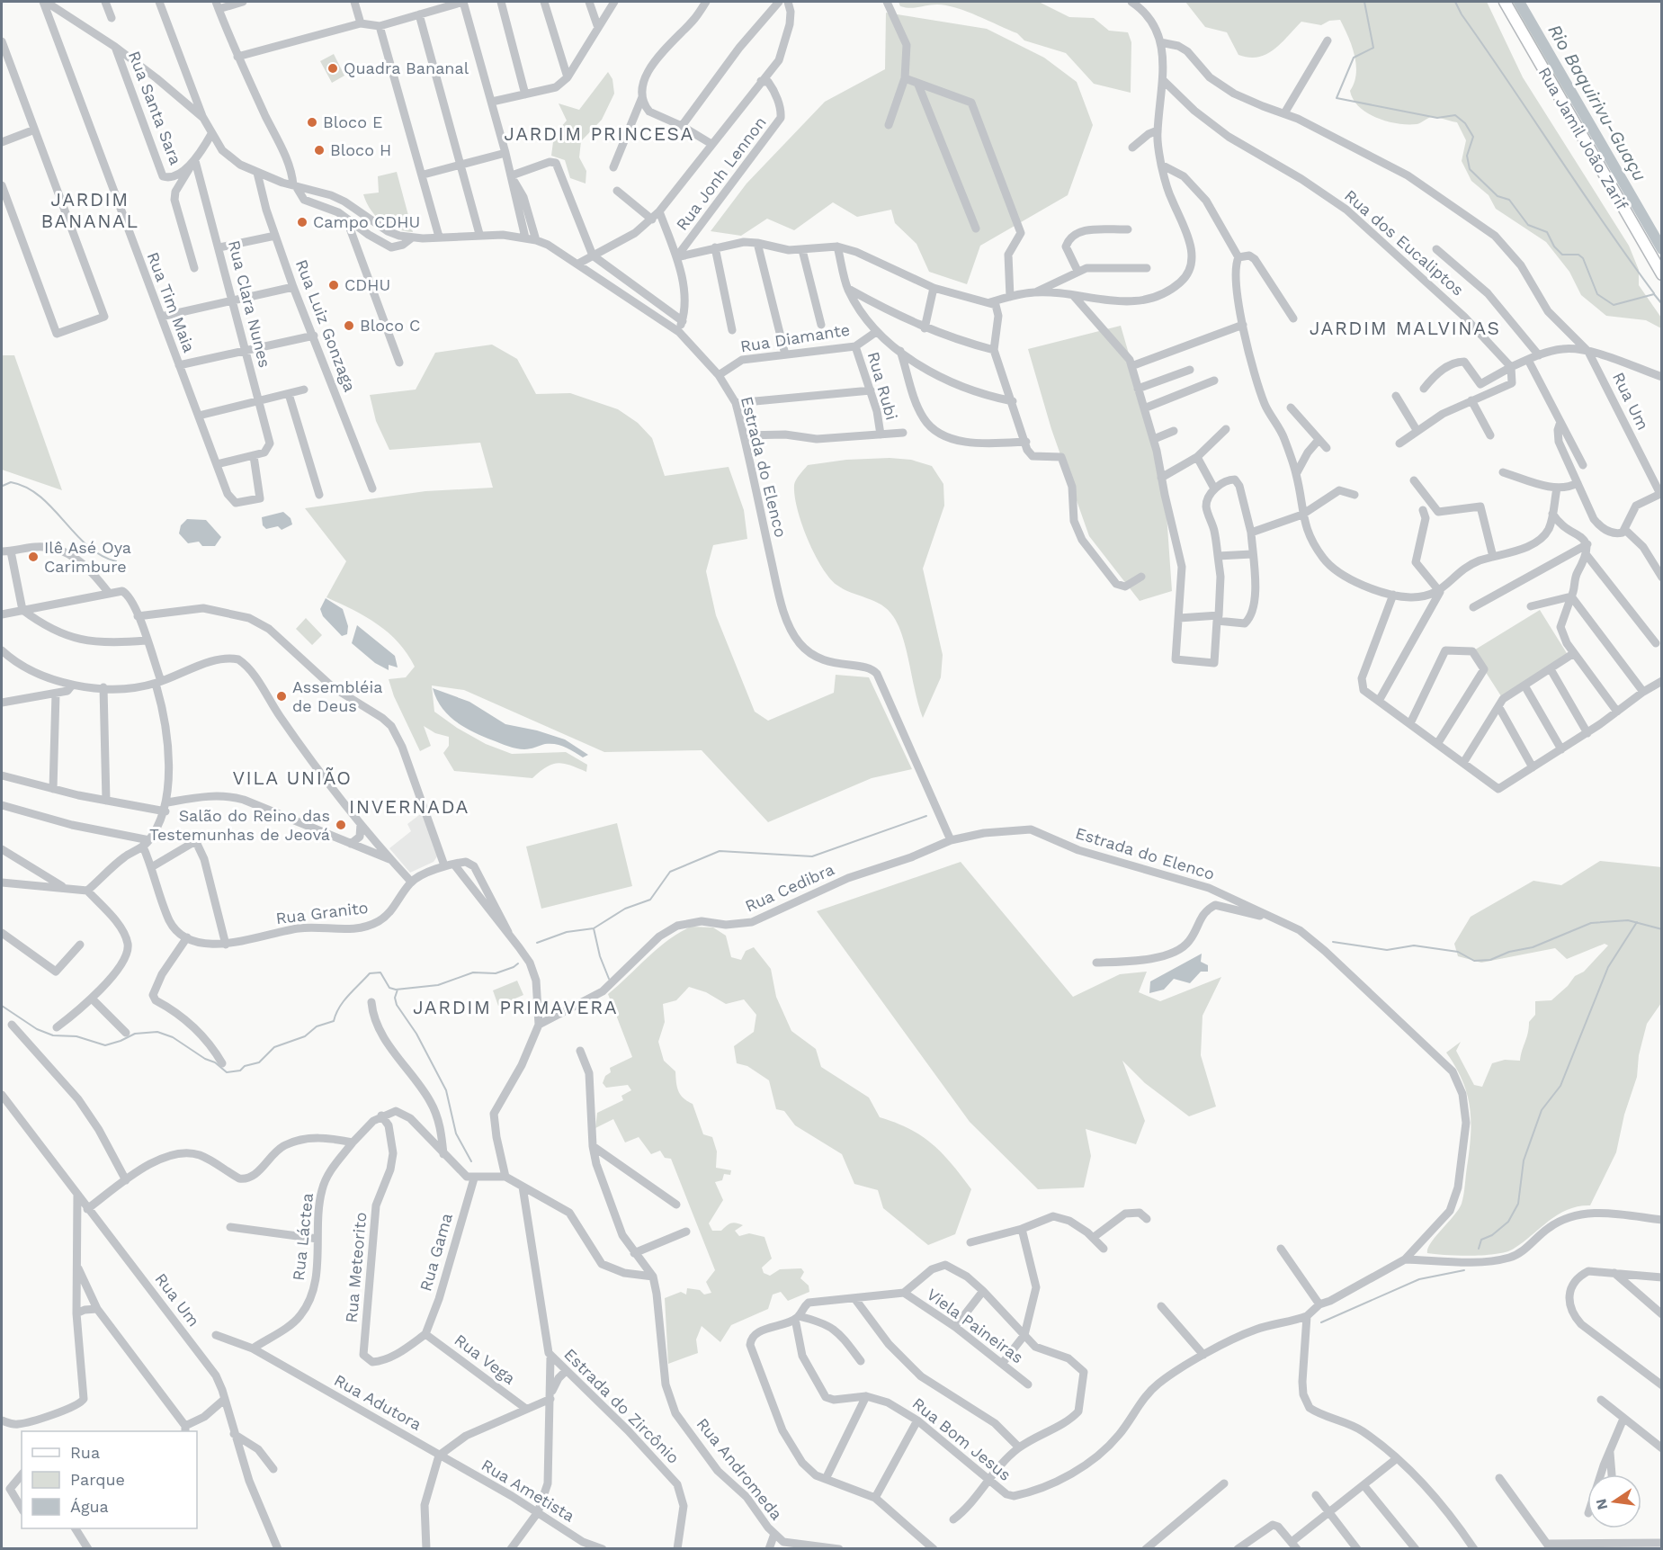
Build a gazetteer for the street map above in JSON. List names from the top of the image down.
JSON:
{
  "streets": {
    "main road": ["Rua Jamil João Zarif"],
    "street": [
      "Rua Santa Sara",
      "Rua Jonh Lennon",
      "Rua dos Eucaliptos",
      "Rua Tim Maia",
      "Rua Clara Nunes",
      "Rua Luiz Gonzaga",
      "Rua Diamante",
      "Rua Rubi",
      "Rua Um",
      "Estrada do Elenco",
      "Rua Cedibra",
      "Rua Granito",
      "Rua Láctea",
      "Rua Gama",
      "Rua Meteorito",
      "Viela Paineiras",
      "Rua Vega",
      "Rua Adutora",
      "Estrada do Zircônio",
      "Rua Bom Jesus",
      "Rua Andromeda",
      "Rua Ametista"
    ]
  },
  "crossings": [
    ["Rua Santa Sara", "Rua Clara Nunes"],
    ["Rua Santa Sara", "Estrada do Elenco"],
    ["Rua Tim Maia", "Rua Clara Nunes"],
    ["Rua Tim Maia", "Estrada do Elenco"],
    ["Rua Luiz Gonzaga", "Estrada do Elenco"],
    ["Rua Diamante", "Rua Rubi"],
    ["Rua Diamante", "Estrada do Elenco"],
    ["Estrada do Elenco", "Rua Cedibra"],
    ["Rua Láctea", "Rua Meteorito"],
    ["Rua Láctea", "Rua Adutora"],
    ["Rua Gama", "Rua Meteorito"],
    ["Rua Gama", "Rua Vega"],
    ["Rua Meteorito", "Rua Vega"],
    ["Rua Adutora", "Rua Ametista"]
  ],
  "districts": [
    "JARDIM PRINCESA",
    "JARDIM BANANAL",
    "JARDIM MALVINAS",
    "VILA UNIÃO",
    "INVERNADA",
    "JARDIM PRIMAVERA"
  ],
  "water": ["Rio Baquirivu-Guaçu"],
  "places": [
    "Quadra Bananal",
    "Bloco E",
    "Bloco H",
    "Campo CDHU",
    "CDHU",
    "Bloco C",
    "Ilê Asé Oya Carimbure",
    "Assembléia de Deus",
    "Salão do Reino das Testemunhas de Jeová"
  ],
  "legend": ["Rua", "Parque", "Água"],
  "north": "left"
}
